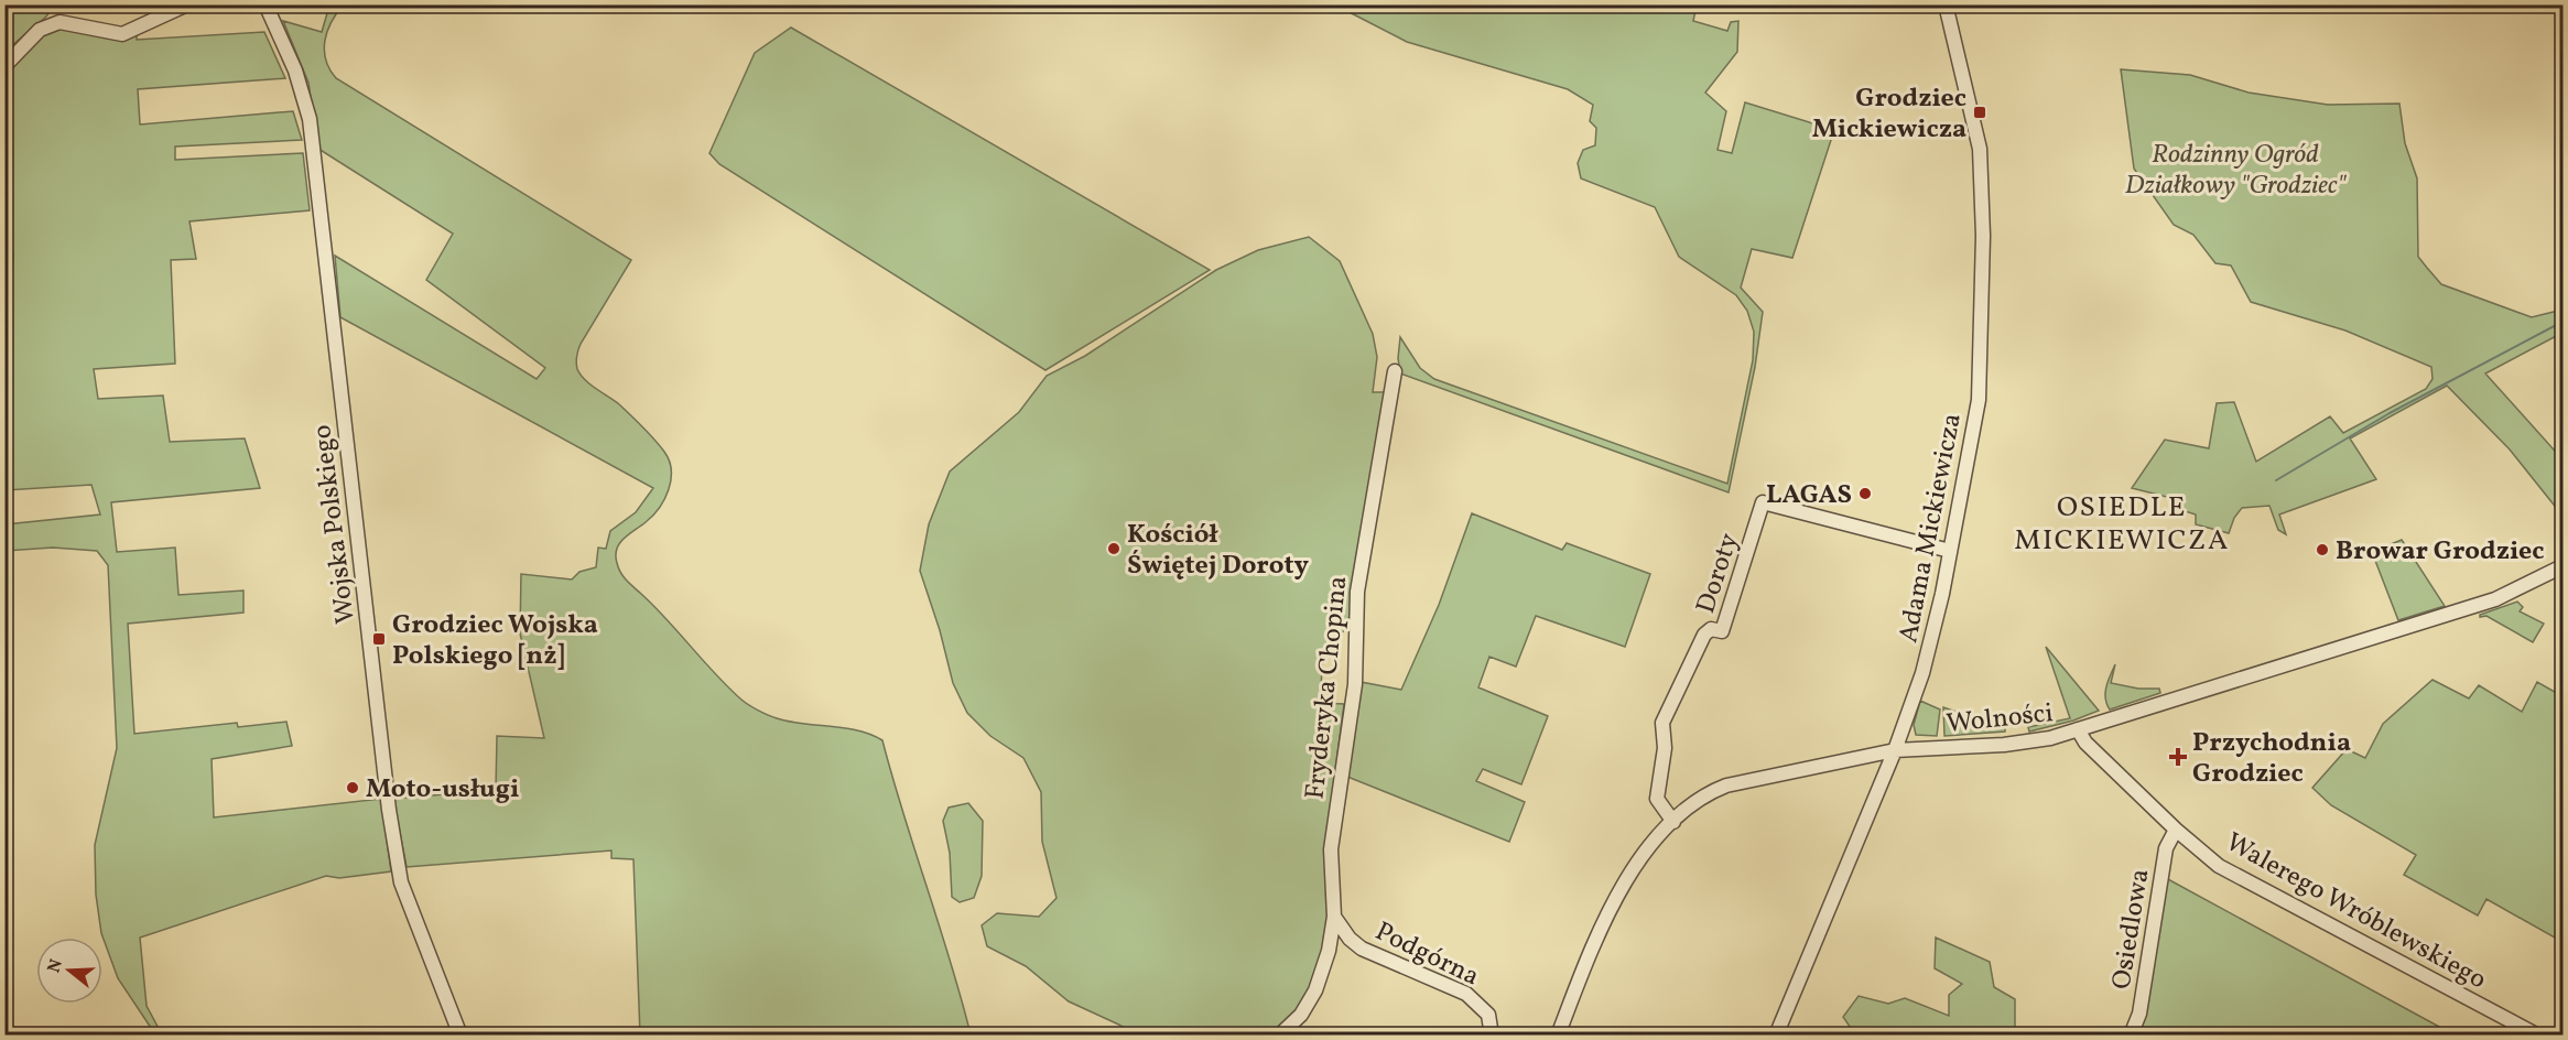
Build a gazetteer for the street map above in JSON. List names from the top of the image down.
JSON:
{
  "streets": {
    "street": [
      "Wojska Polskiego",
      "Adama Mickiewicza",
      "Doroty",
      "Fryderyka Chopina",
      "Wolności",
      "Walerego Wróblewskiego",
      "Osiedlowa",
      "Podgórna"
    ]
  },
  "crossings": [
    ["Adama Mickiewicza", "Doroty"],
    ["Adama Mickiewicza", "Wolności"],
    ["Doroty", "Wolności"],
    ["Fryderyka Chopina", "Podgórna"],
    ["Wolności", "Walerego Wróblewskiego"],
    ["Walerego Wróblewskiego", "Osiedlowa"]
  ],
  "districts": ["OSIEDLE MICKIEWICZA"],
  "parks": ["Rodzinny Ogród Działkowy \"Grodziec\""],
  "places": {
    "transit": ["Grodziec Mickiewicza", "Grodziec Wojska Polskiego [nż]"],
    "other": [
      "LAGAS",
      "Kościół Świętej Doroty",
      "Browar Grodziec",
      "Moto-usługi"
    ],
    "health": ["Przychodnia Grodziec"]
  },
  "north": "left"
}
